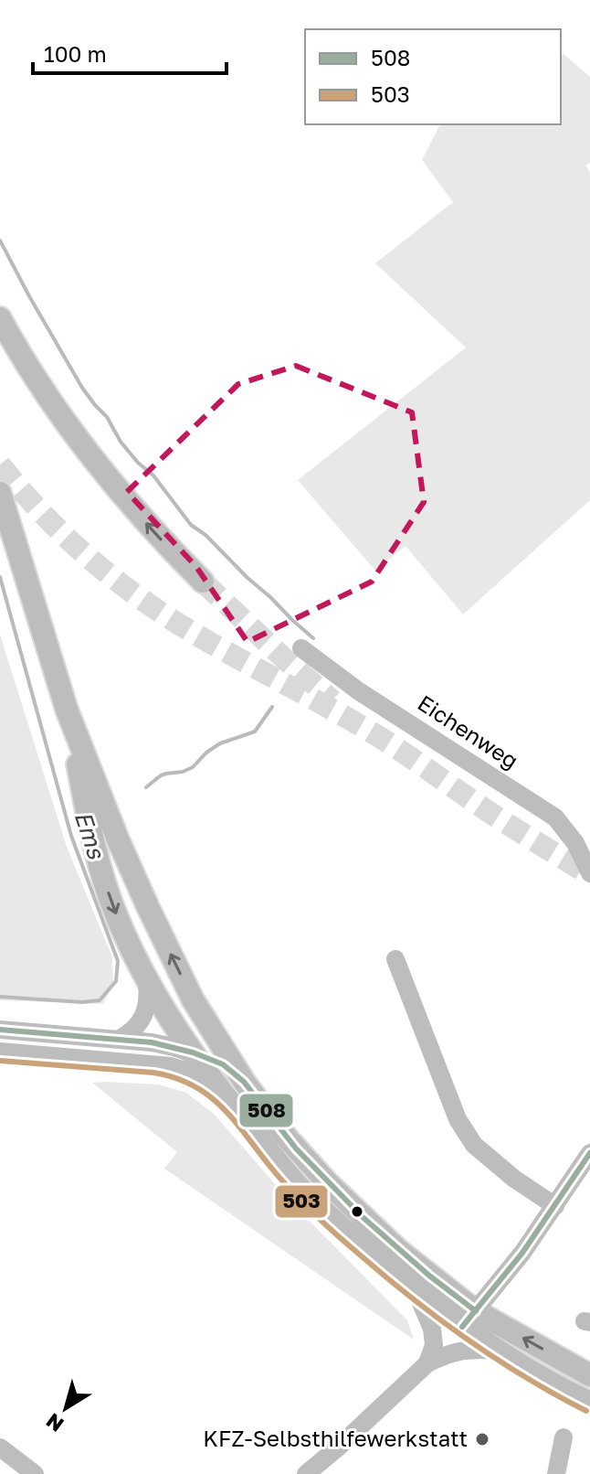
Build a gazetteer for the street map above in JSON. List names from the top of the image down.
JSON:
{
  "streets": {
    "street": ["Eichenweg"]
  },
  "water": ["Ems"],
  "places": ["KFZ-Selbsthilfewerkstatt"],
  "lines": ["transit line 508", "transit line 503"],
  "legend": ["508", "503"],
  "scale_bar": "100 m",
  "north": "bottom left"
}
